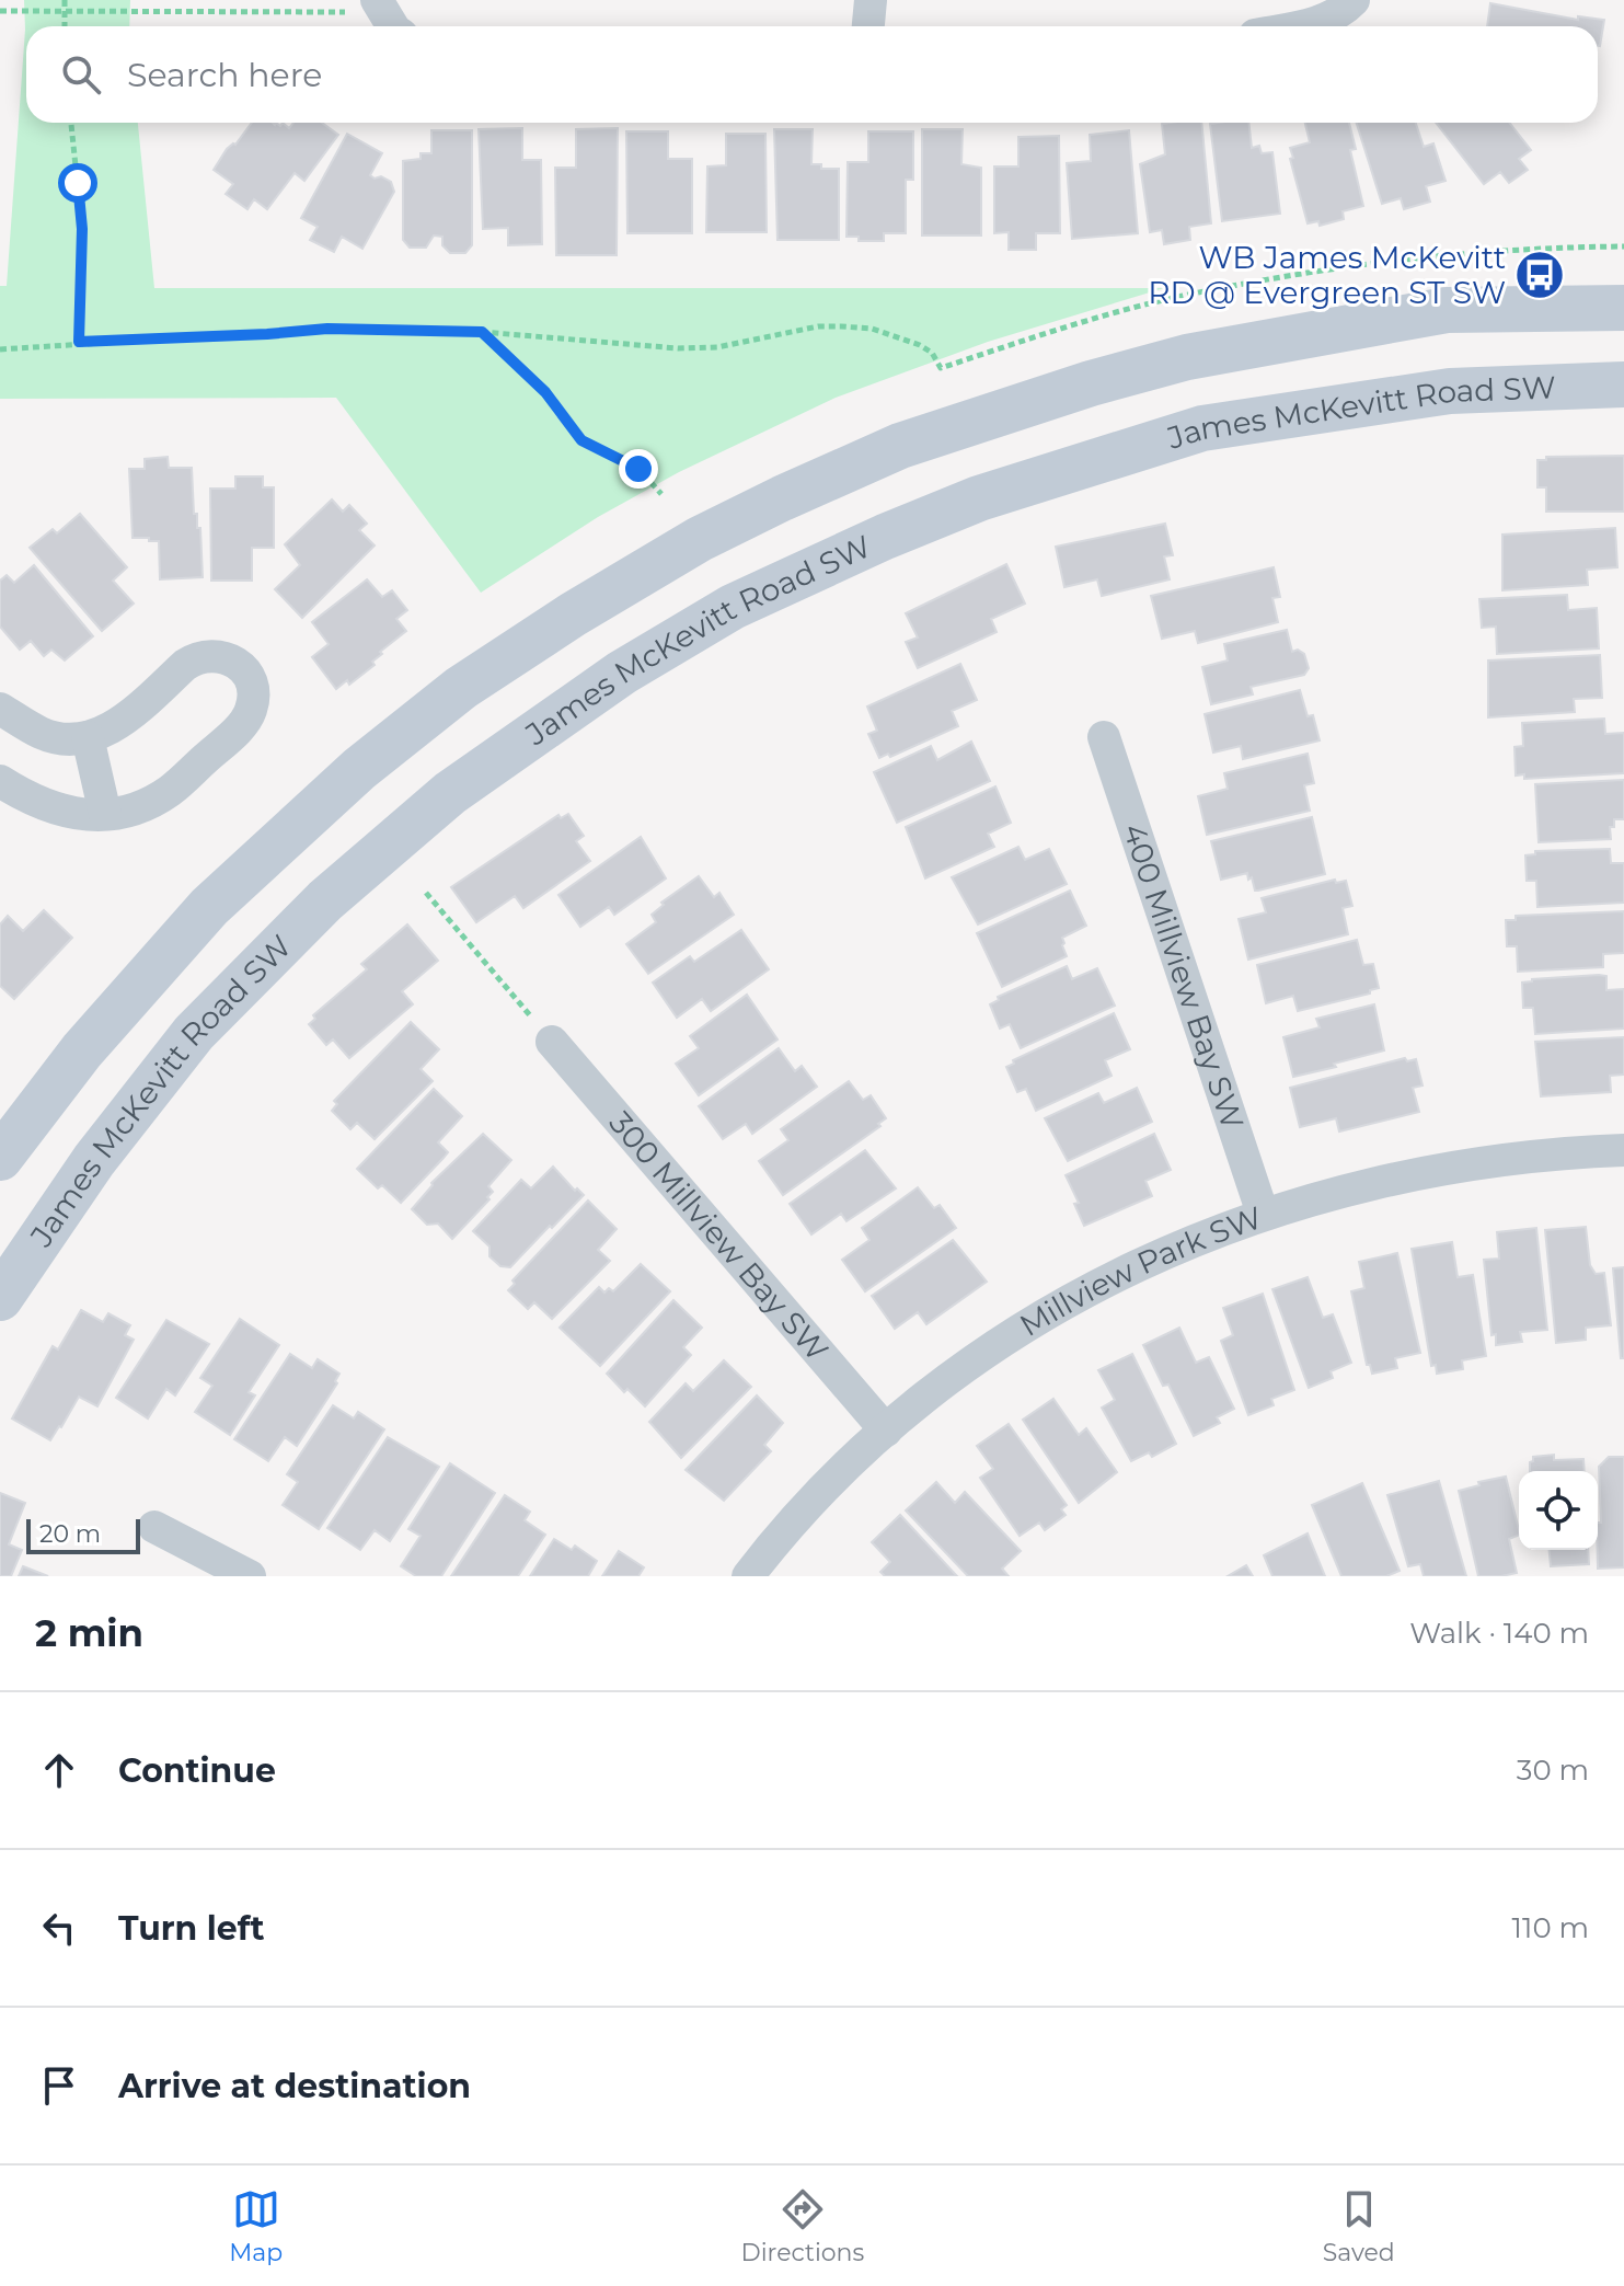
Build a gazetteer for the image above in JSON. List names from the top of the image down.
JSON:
{
  "streets": {
    "main road": ["James McKevitt Road SW"],
    "street": ["400 Millview Bay SW", "300 Millview Bay SW", "Millview Park SW"]
  },
  "crossings": [
    ["400 Millview Bay SW", "Millview Park SW"],
    ["300 Millview Bay SW", "Millview Park SW"]
  ],
  "places": {
    "bus stop": ["WB James McKevitt RD @ Evergreen ST SW"]
  },
  "scale_bar": "20 m",
  "page": {
    "search": "Search here",
    "scale": "20 m",
    "heading": ["2 min", "Walk · 140 m"],
    "list": [
      ["Continue", "30 m"],
      ["Turn left", "110 m"],
      "Arrive at destination"
    ],
    "nav": ["Map", "Directions", "Saved"]
  }
}
